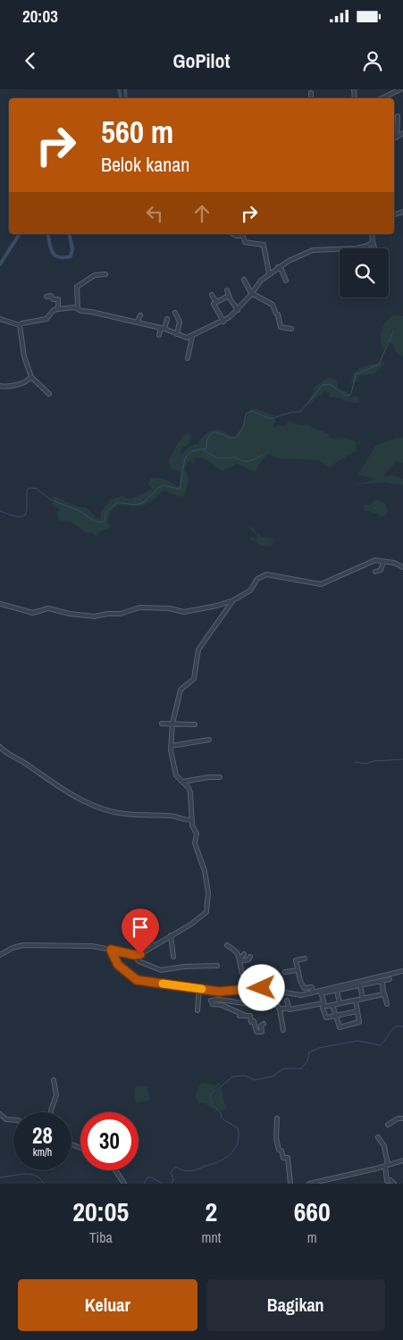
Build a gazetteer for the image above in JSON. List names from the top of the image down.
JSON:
{
  "page": {
    "status": "20:03",
    "header": "GoPilot",
    "turn": ["560 m", "Belok kanan"],
    "speed": "28 km/h",
    "limit": "30",
    "eta": [
      "20:05",
      "Tiba",
      "2",
      "mnt",
      "660",
      "m"
    ],
    "buttons": ["Keluar", "Bagikan"]
  }
}
